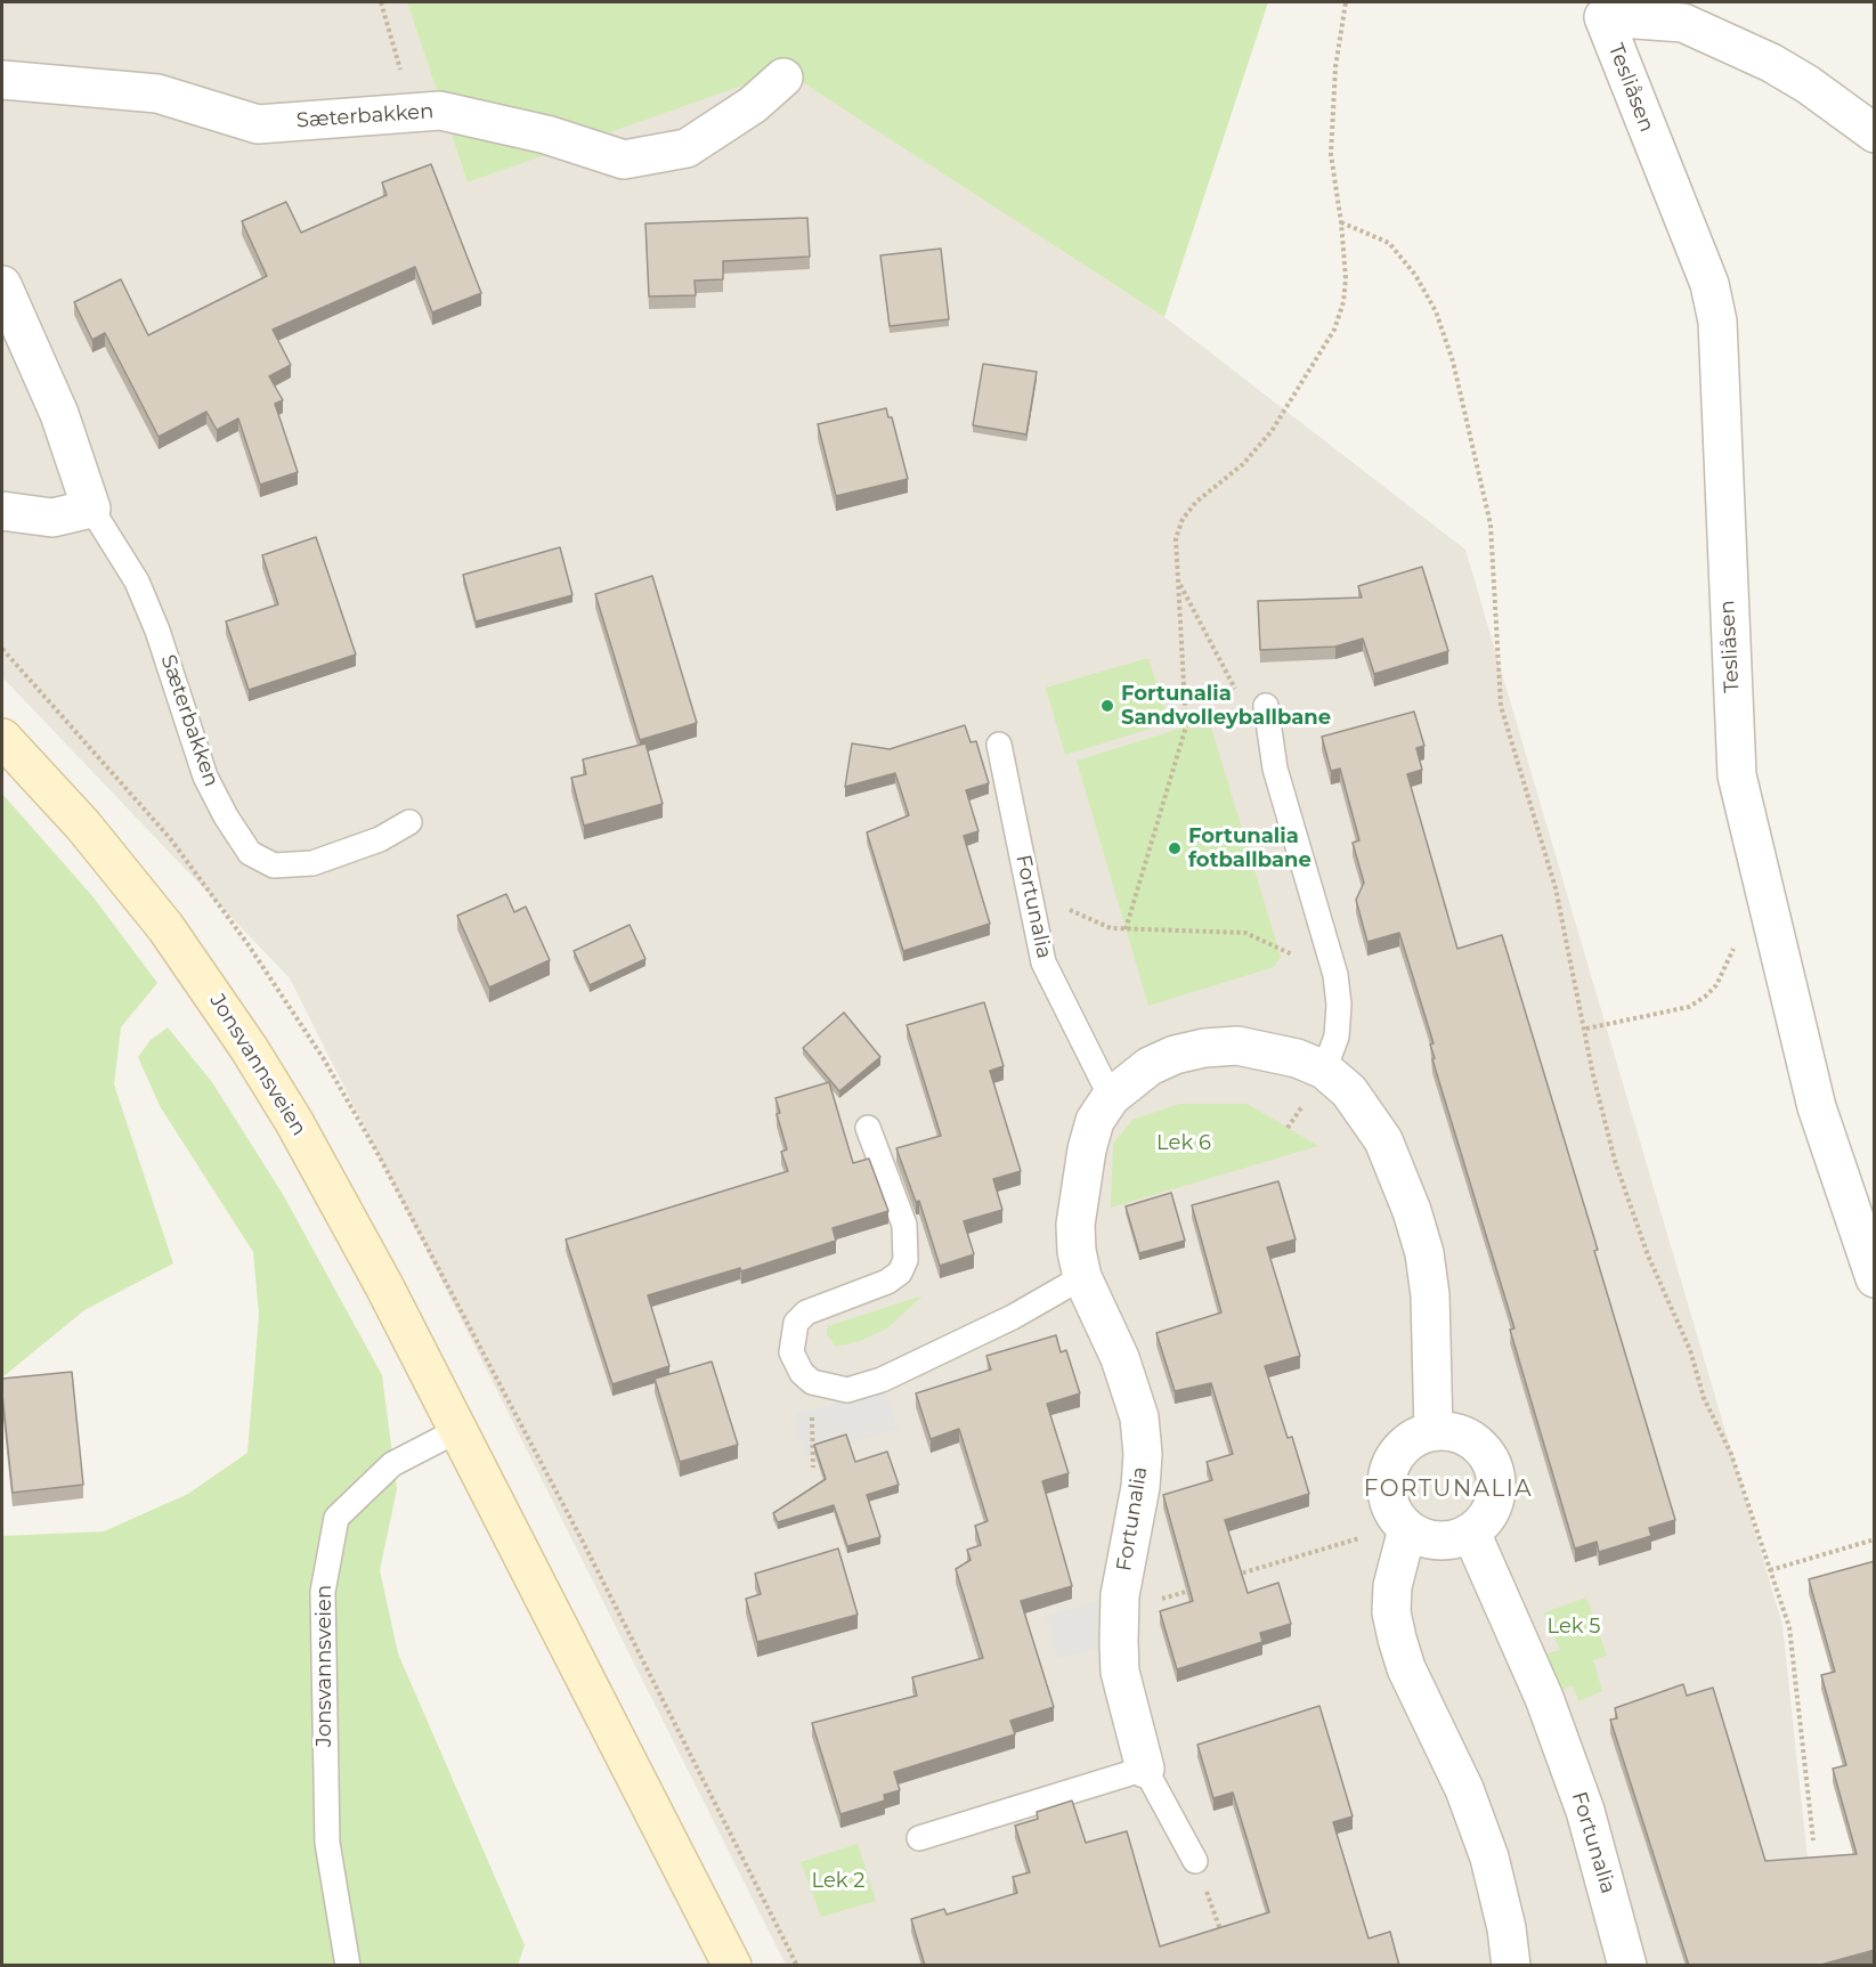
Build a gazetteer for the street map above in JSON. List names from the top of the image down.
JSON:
{
  "streets": {
    "main road": ["Jonsvannsveien"],
    "street": ["Tesliåsen", "Sæterbakken", "Fortunalia"]
  },
  "districts": ["FORTUNALIA"],
  "parks": ["Lek 6", "Lek 5", "Lek 2"],
  "places": ["Fortunalia Sandvolleyballbane", "Fortunalia fotballbane"]
}
